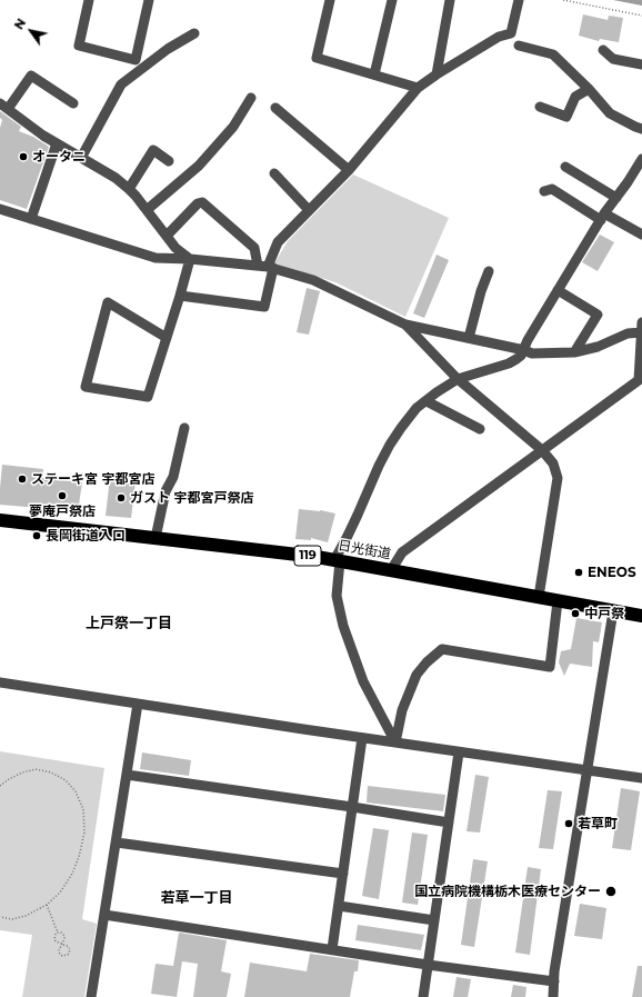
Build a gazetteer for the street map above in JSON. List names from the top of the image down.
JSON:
{
  "streets": {
    "highway": ["日光街道", "119"]
  },
  "districts": ["上戸祭一丁目", "若草一丁目"],
  "places": [
    "オータニ",
    "ステーキ宮 宇都宮店",
    "夢庵戸祭店",
    "ガスト 宇都宮戸祭店",
    "長岡街道入口",
    "ENEOS",
    "中戸祭",
    "若草町",
    "国立病院機構栃木医療センター"
  ],
  "north": "top left"
}
